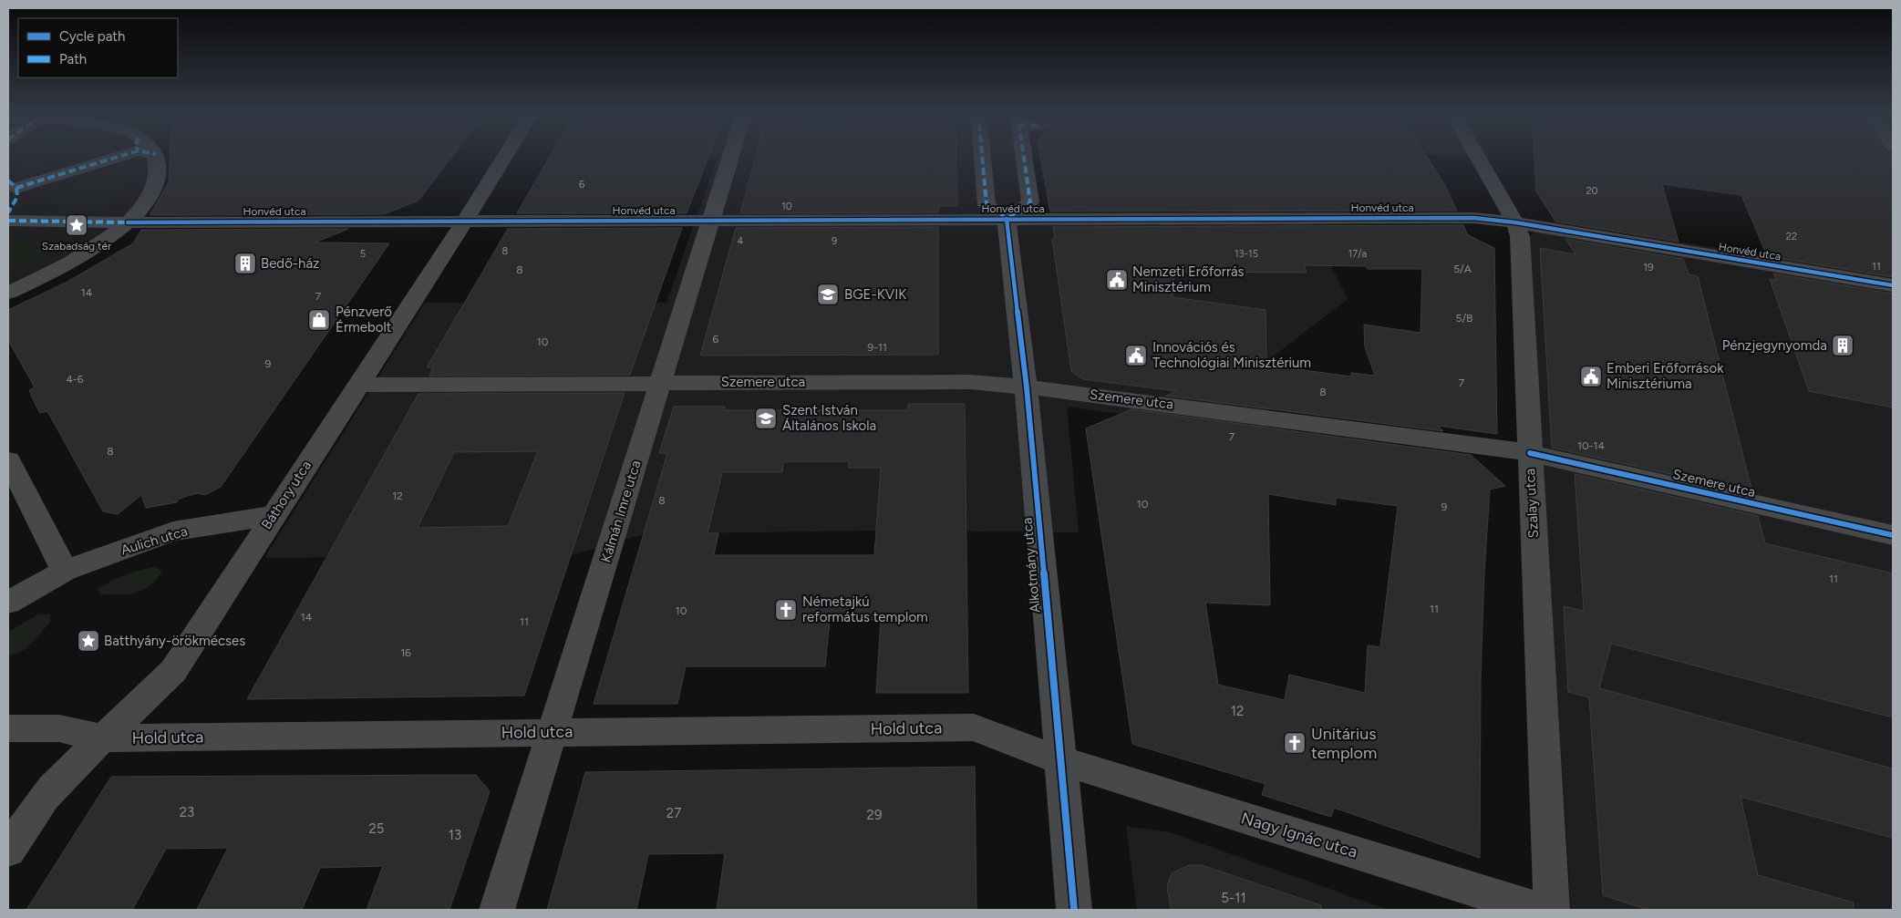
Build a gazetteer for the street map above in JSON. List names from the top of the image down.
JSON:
{
  "streets": {
    "street": [
      "Honvéd utca",
      "Szemere utca",
      "Báthory utca",
      "Szalay utca",
      "Kálmán Imre utca",
      "Aulich utca",
      "Alkotmány utca",
      "Hold utca",
      "Nagy Ignác utca"
    ]
  },
  "crossings": [
    ["Honvéd utca", "Báthory utca"],
    ["Honvéd utca", "Szalay utca"],
    ["Honvéd utca", "Kálmán Imre utca"],
    ["Honvéd utca", "Alkotmány utca"],
    ["Szemere utca", "Báthory utca"],
    ["Szemere utca", "Szalay utca"],
    ["Szemere utca", "Kálmán Imre utca"],
    ["Szemere utca", "Alkotmány utca"],
    ["Báthory utca", "Aulich utca"],
    ["Báthory utca", "Hold utca"],
    ["Kálmán Imre utca", "Hold utca"],
    ["Alkotmány utca", "Hold utca"],
    ["Alkotmány utca", "Nagy Ignác utca"],
    ["Hold utca", "Nagy Ignác utca"]
  ],
  "places": {
    "place": ["Szabadság tér", "Batthyány-örökmécses"],
    "building": ["Bedő-ház", "Pénzjegynyomda"],
    "public building": ["Nemzeti Erőforrás Minisztérium", "Innovációs és Technológiai Minisztérium", "Emberi Erőforrások Minisztériuma"],
    "school or university": ["BGE-KVIK", "Szent István Általános Iskola"],
    "shop": ["Pénzverő Érmebolt"],
    "church": ["Németajkú református templom", "Unitárius templom"]
  },
  "house_numbers": [
    "6",
    "20",
    "10",
    "22",
    "4",
    "9",
    "8",
    "5",
    "13-15",
    "17/a",
    "11",
    "19",
    "5/A",
    "8",
    "14",
    "7",
    "5/B",
    "6",
    "10",
    "9-11",
    "9",
    "4-6",
    "7",
    "8",
    "7",
    "10-14",
    "8",
    "12",
    "8",
    "10",
    "9",
    "11",
    "11",
    "10",
    "14",
    "11",
    "16",
    "12",
    "23",
    "27",
    "29",
    "25",
    "13",
    "5-11"
  ],
  "legend": ["Cycle path", "Path"]
}
